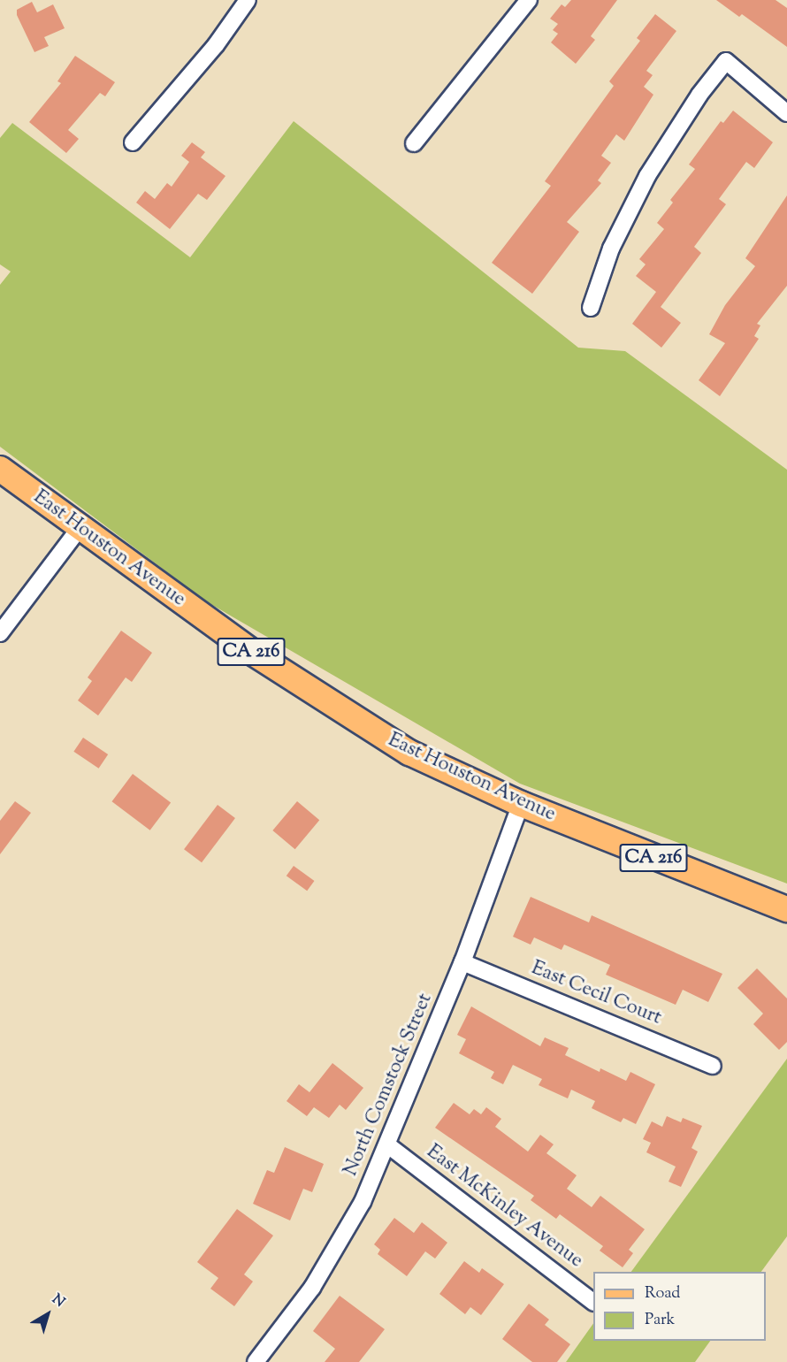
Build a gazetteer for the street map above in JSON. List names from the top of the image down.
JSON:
{
  "streets": {
    "main road": ["East Houston Avenue", "CA 216"],
    "street": ["East Cecil Court", "North Comstock Street", "East McKinley Avenue"]
  },
  "crossings": [
    ["East Houston Avenue", "North Comstock Street"],
    ["East Cecil Court", "North Comstock Street"],
    ["North Comstock Street", "East McKinley Avenue"]
  ],
  "legend": ["Road", "Park"],
  "north": "top right"
}
